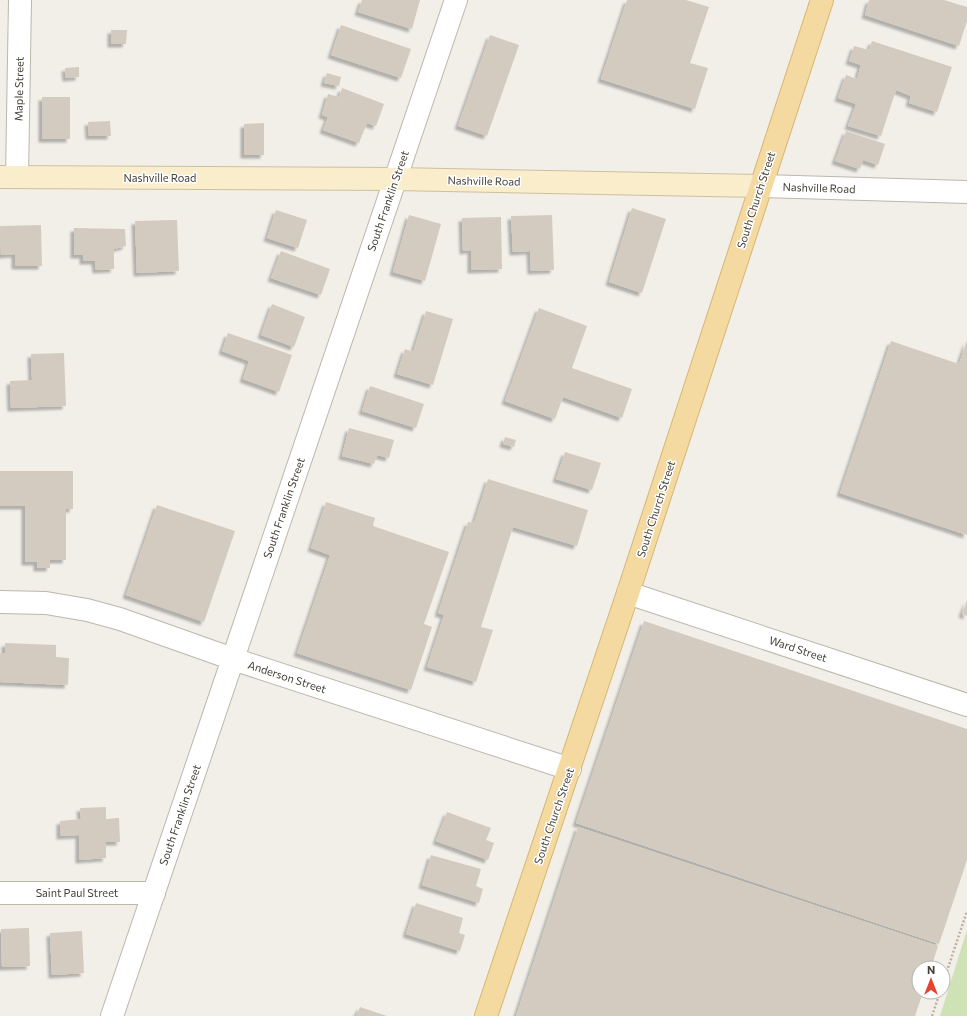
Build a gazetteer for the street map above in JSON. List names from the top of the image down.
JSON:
{
  "streets": {
    "main road": ["Nashville Road", "South Church Street"],
    "street": [
      "Maple Street",
      "South Franklin Street",
      "Ward Street",
      "Anderson Street",
      "Saint Paul Street"
    ]
  },
  "crossings": [
    ["Maple Street", "Nashville Road"],
    ["Nashville Road", "South Church Street"],
    ["Nashville Road", "South Franklin Street"],
    ["South Church Street", "Ward Street"],
    ["South Church Street", "Anderson Street"],
    ["South Franklin Street", "Anderson Street"],
    ["South Franklin Street", "Saint Paul Street"]
  ],
  "north": "top"
}
